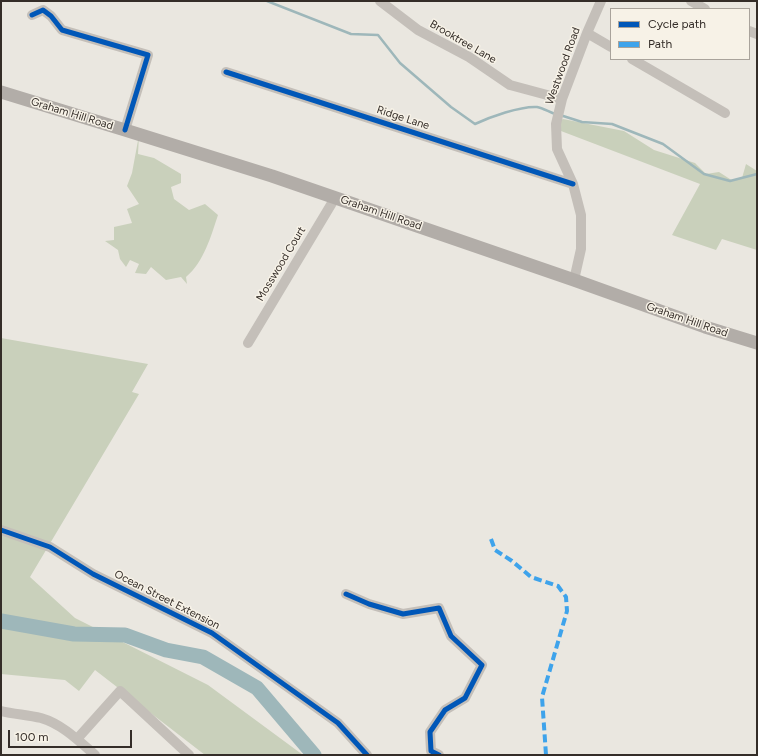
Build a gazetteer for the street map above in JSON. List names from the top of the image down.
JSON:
{
  "streets": {
    "main road": ["Graham Hill Road"],
    "street": [
      "Brooktree Lane",
      "Westwood Road",
      "Ridge Lane",
      "Mosswood Court",
      "Ocean Street Extension"
    ]
  },
  "crossings": [
    ["Brooktree Lane", "Westwood Road"],
    ["Westwood Road", "Graham Hill Road"],
    ["Westwood Road", "Ridge Lane"],
    ["Graham Hill Road", "Mosswood Court"]
  ],
  "legend": ["Cycle path", "Path"],
  "scale_bar": "100 m"
}
